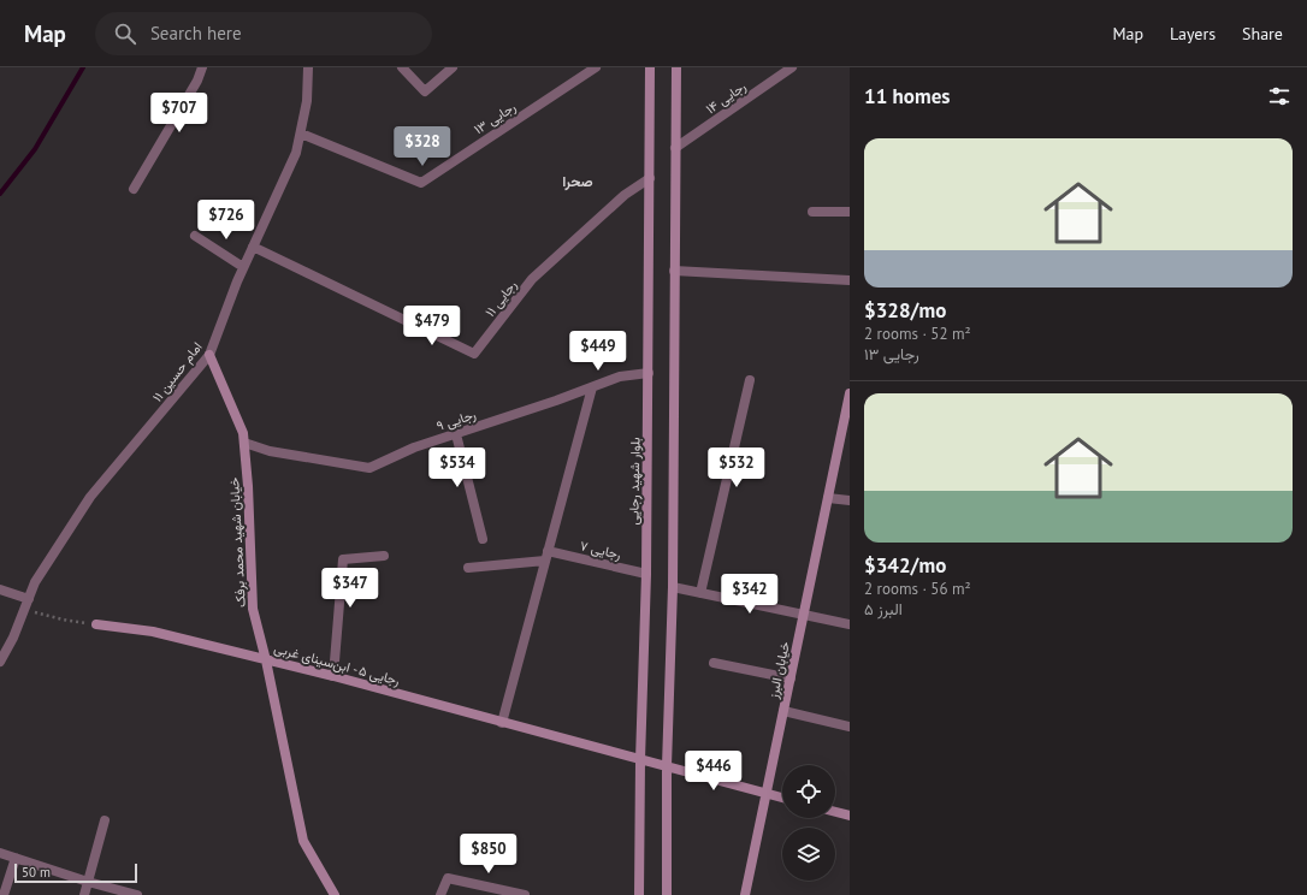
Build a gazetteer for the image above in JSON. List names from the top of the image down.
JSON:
{
  "streets": {
    "street": [
      "رجایی ۱۴",
      "رجایی ۱۳",
      "رجایی ۱۱",
      "امام حسین ۱۱",
      "رجایی ۹",
      "بلوار شهید رجایی",
      "خیابان شهید محمد برفک",
      "رجایی ۷",
      "رجایی ۵ - ابن‌سینای غربی",
      "خیابان البرز"
    ]
  },
  "crossings": [
    ["رجایی ۱۳", "امام حسین ۱۱"],
    ["رجایی ۱۱", "امام حسین ۱۱"],
    ["رجایی ۱۱", "بلوار شهید رجایی"],
    ["امام حسین ۱۱", "خیابان شهید محمد برفک"],
    ["رجایی ۹", "بلوار شهید رجایی"],
    ["رجایی ۹", "خیابان شهید محمد برفک"],
    ["بلوار شهید رجایی", "رجایی ۷"],
    ["بلوار شهید رجایی", "رجایی ۵ - ابن‌سینای غربی"],
    ["خیابان شهید محمد برفک", "رجایی ۵ - ابن‌سینای غربی"],
    ["رجایی ۵ - ابن‌سینای غربی", "خیابان البرز"]
  ],
  "districts": ["صحرا"],
  "scale_bar": "50 m",
  "page": {
    "header": "Map",
    "search": "Search here",
    "nav": ["Map", "Layers", "Share"],
    "heading": "11 homes",
    "price": [
      "$707",
      "$328",
      "$726",
      "$479",
      "$449",
      "$534",
      "$532",
      "$347",
      "$342",
      "$446",
      "$850"
    ],
    "list": [
      {
        "name": "$328/mo",
        "note": "2 rooms · 52 m² · رجایی ۱۳"
      },
      {
        "name": "$342/mo",
        "note": "2 rooms · 56 m² · البرز ۵"
      }
    ],
    "scale": "50 m"
  }
}
